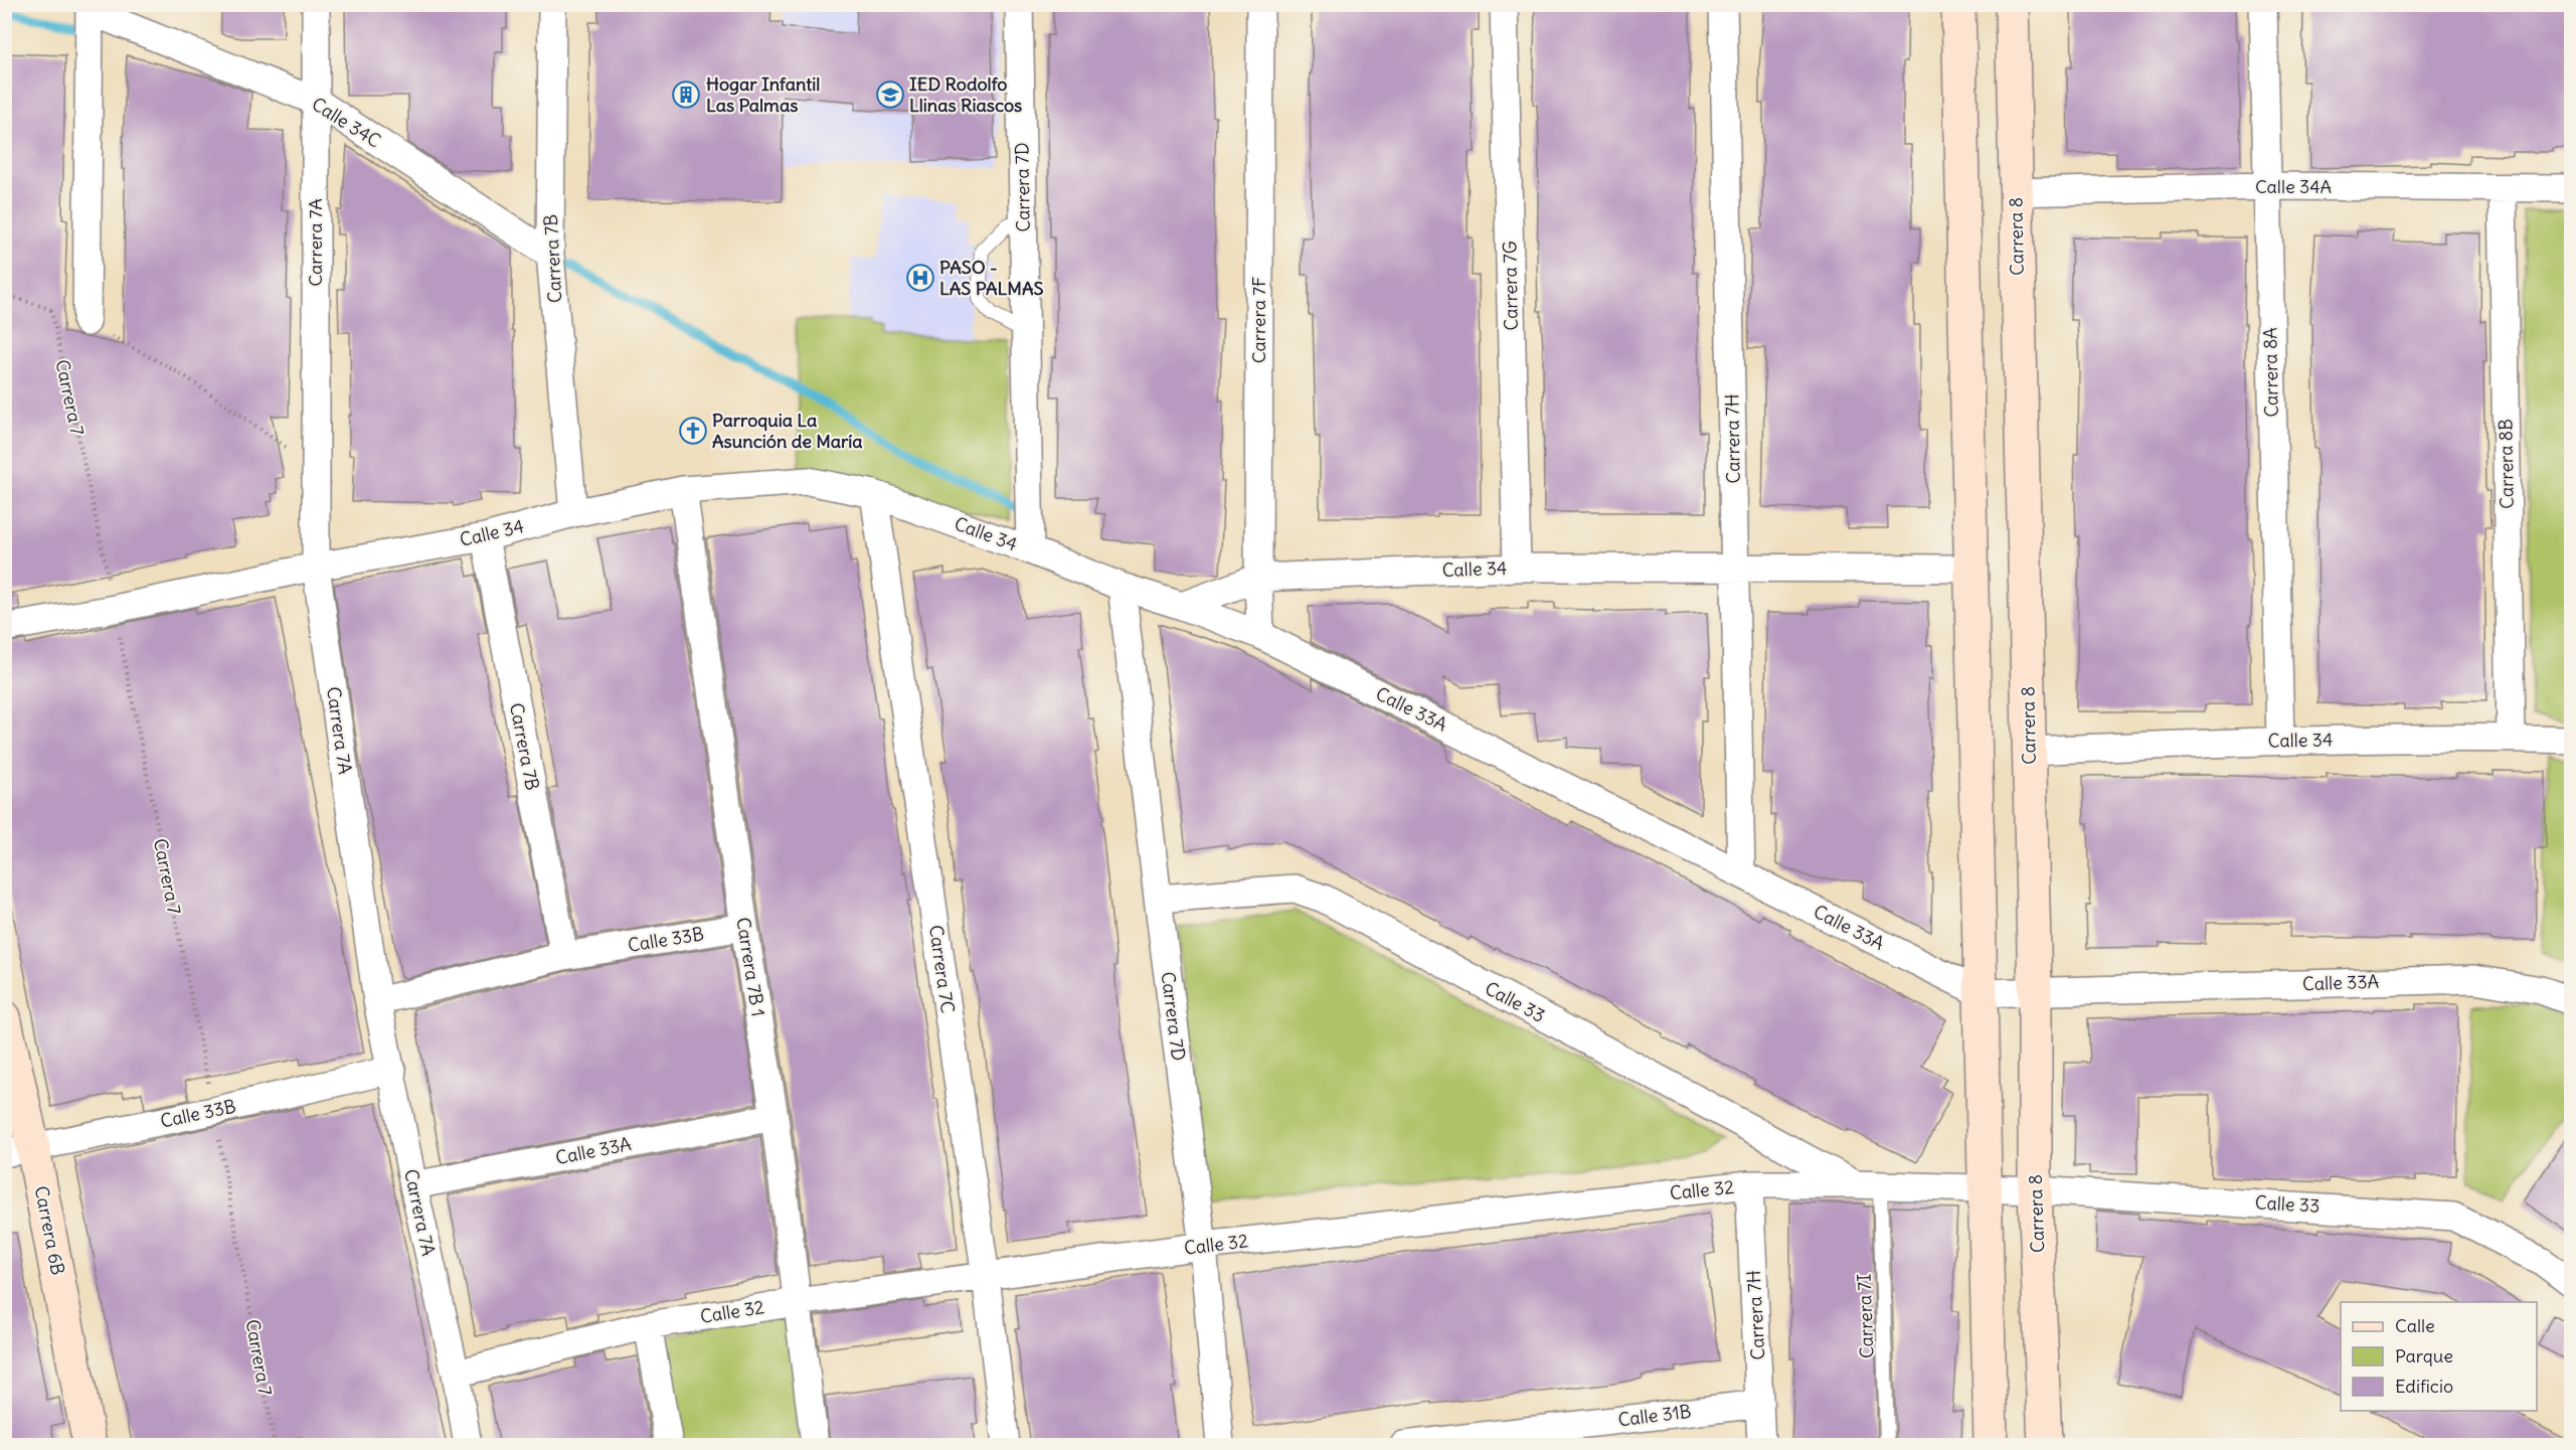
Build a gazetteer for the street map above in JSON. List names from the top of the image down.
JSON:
{
  "streets": {
    "street": [
      "Calle 34C",
      "Carrera 7D",
      "Calle 34A",
      "Carrera 8",
      "Carrera 7A",
      "Carrera 7B",
      "Carrera 7G",
      "Carrera 7F",
      "Carrera 8A",
      "Carrera 7H",
      "Carrera 8B",
      "Calle 34",
      "Calle 33A",
      "Calle 33B",
      "Carrera 7B 1",
      "Carrera 7C",
      "Calle 33",
      "Calle 32",
      "Carrera 6B",
      "Calle 31B"
    ],
    "lane": ["Carrera 7I"],
    "path": ["Carrera 7"]
  },
  "crossings": [
    ["Calle 34C", "Carrera 7A"],
    ["Calle 34C", "Carrera 7B"],
    ["Carrera 7D", "Calle 34"],
    ["Carrera 7D", "Calle 33"],
    ["Carrera 7D", "Calle 32"],
    ["Calle 34A", "Carrera 8"],
    ["Calle 34A", "Carrera 8A"],
    ["Calle 34A", "Carrera 8B"],
    ["Carrera 8", "Calle 34"],
    ["Carrera 8", "Calle 33A"],
    ["Carrera 8", "Calle 33"],
    ["Carrera 7A", "Calle 34"],
    ["Carrera 7A", "Calle 33A"],
    ["Carrera 7A", "Calle 33B"],
    ["Carrera 7A", "Calle 32"],
    ["Carrera 7B", "Calle 34"],
    ["Carrera 7B", "Calle 33B"],
    ["Carrera 7G", "Calle 34"],
    ["Carrera 7F", "Calle 34"],
    ["Carrera 7F", "Calle 33A"],
    ["Carrera 8A", "Calle 34"],
    ["Carrera 7", "Calle 34"],
    ["Carrera 7", "Calle 33B"],
    ["Carrera 7H", "Calle 34"],
    ["Carrera 7H", "Calle 33A"],
    ["Carrera 7H", "Calle 32"],
    ["Carrera 7H", "Calle 31B"],
    ["Carrera 8B", "Calle 34"],
    ["Calle 34", "Calle 33A"],
    ["Calle 34", "Carrera 7B 1"],
    ["Calle 34", "Carrera 7C"],
    ["Calle 33A", "Carrera 7B 1"],
    ["Calle 33B", "Carrera 7B 1"],
    ["Calle 33B", "Carrera 6B"],
    ["Carrera 7B 1", "Calle 32"],
    ["Carrera 7C", "Calle 32"],
    ["Calle 33", "Calle 32"],
    ["Calle 33", "Carrera 7I"],
    ["Calle 32", "Carrera 7I"]
  ],
  "places": {
    "building": ["Hogar Infantil Las Palmas"],
    "school or university": ["IED Rodolfo Llinas Riascos"],
    "hospital": ["PASO - LAS PALMAS"],
    "church": ["Parroquia La Asunción de María"]
  },
  "legend": ["Calle", "Parque", "Edificio"]
}
